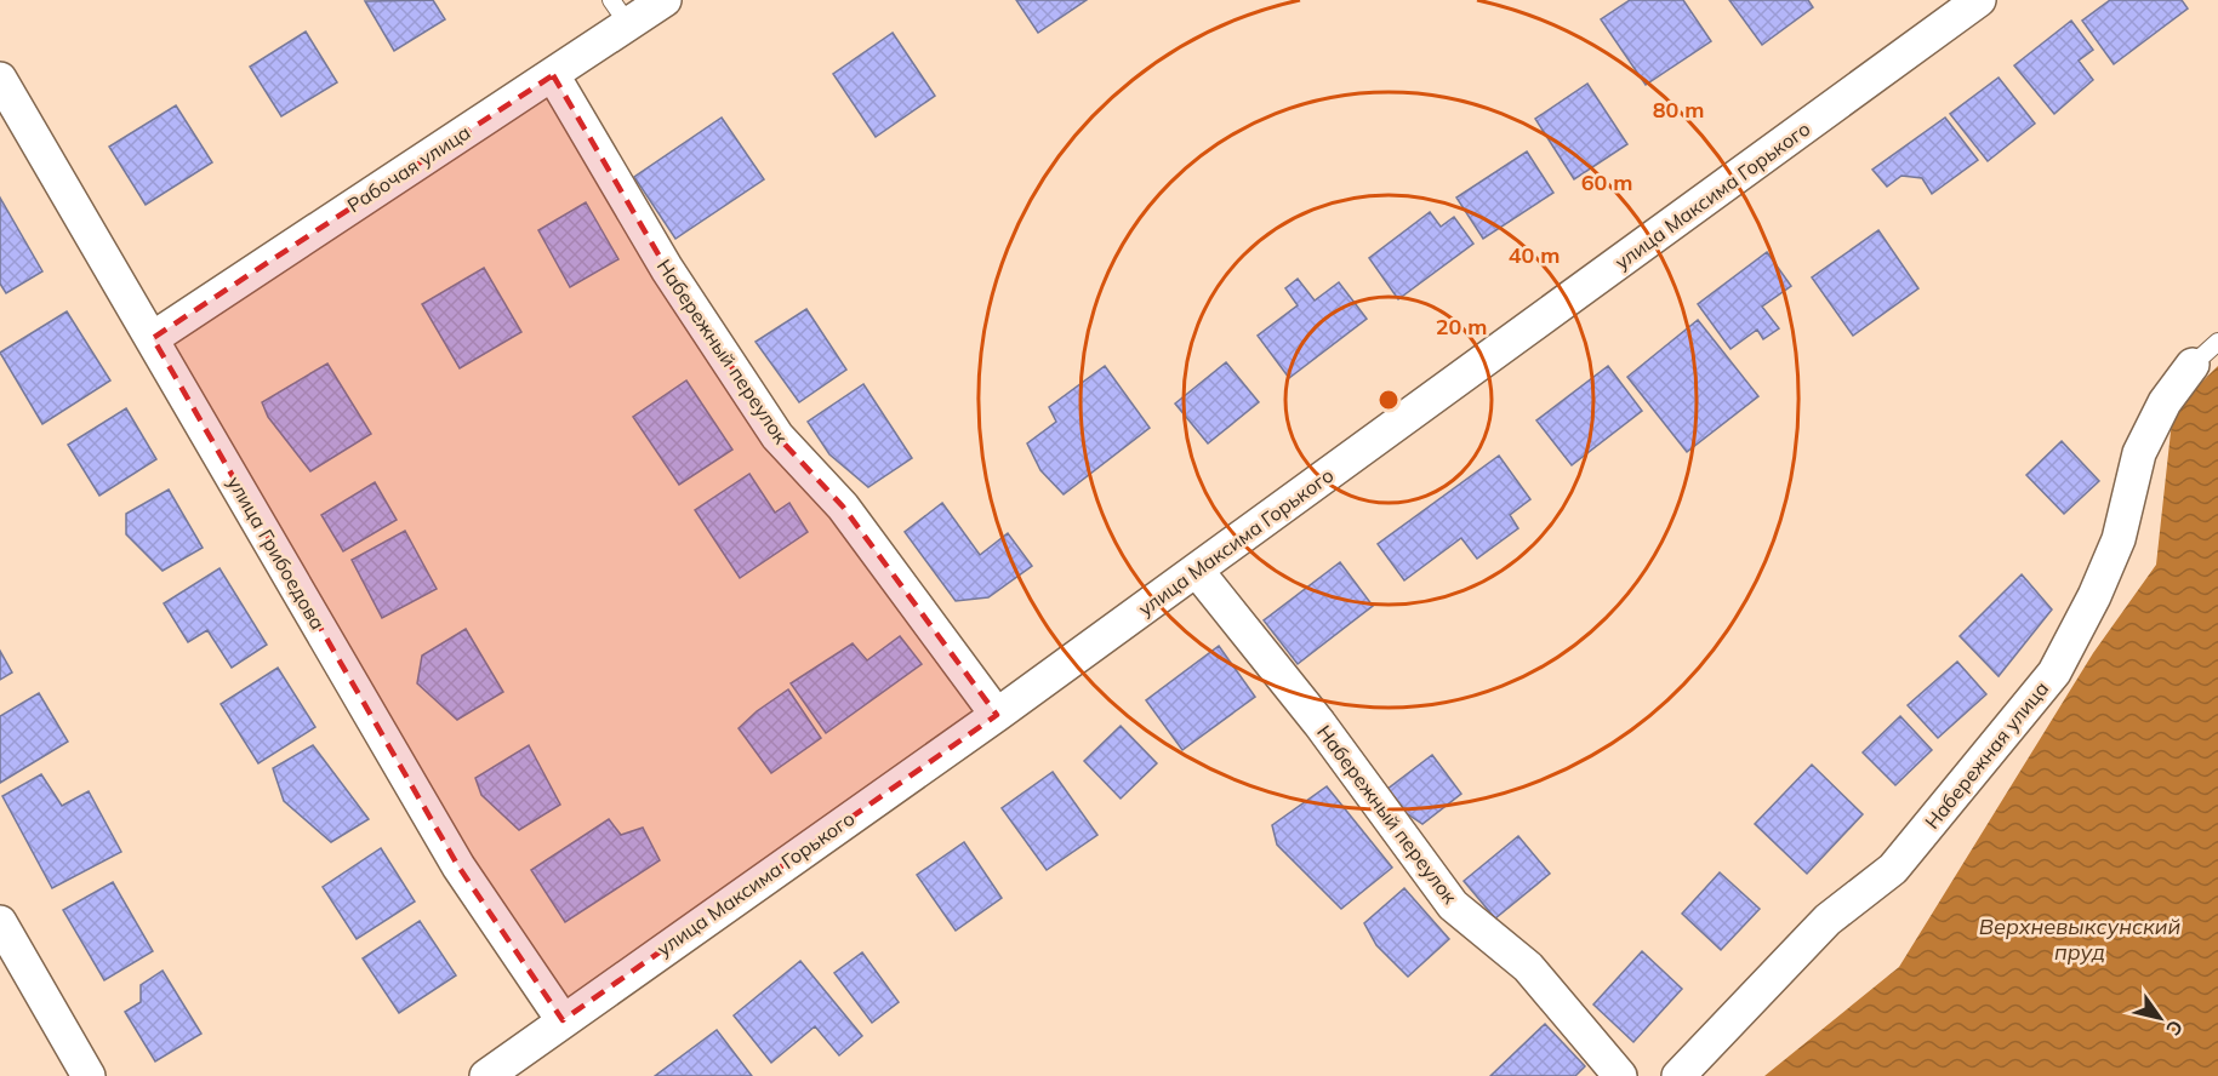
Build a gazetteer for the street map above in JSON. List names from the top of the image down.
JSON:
{
  "streets": {
    "street": [
      "Рабочая улица",
      "улица Максима Горького",
      "Набережный переулок",
      "улица Грибоедова",
      "Набережная улица"
    ]
  },
  "crossings": [
    ["Рабочая улица", "Набережный переулок"],
    ["Рабочая улица", "улица Грибоедова"],
    ["улица Максима Горького", "Набережный переулок"],
    ["улица Максима Горького", "улица Грибоедова"]
  ],
  "water": ["Верхневыксунский пруд"],
  "north": "bottom right",
  "rings": [
    "80 m",
    "60 m",
    "40 m",
    "20 m"
  ]
}
